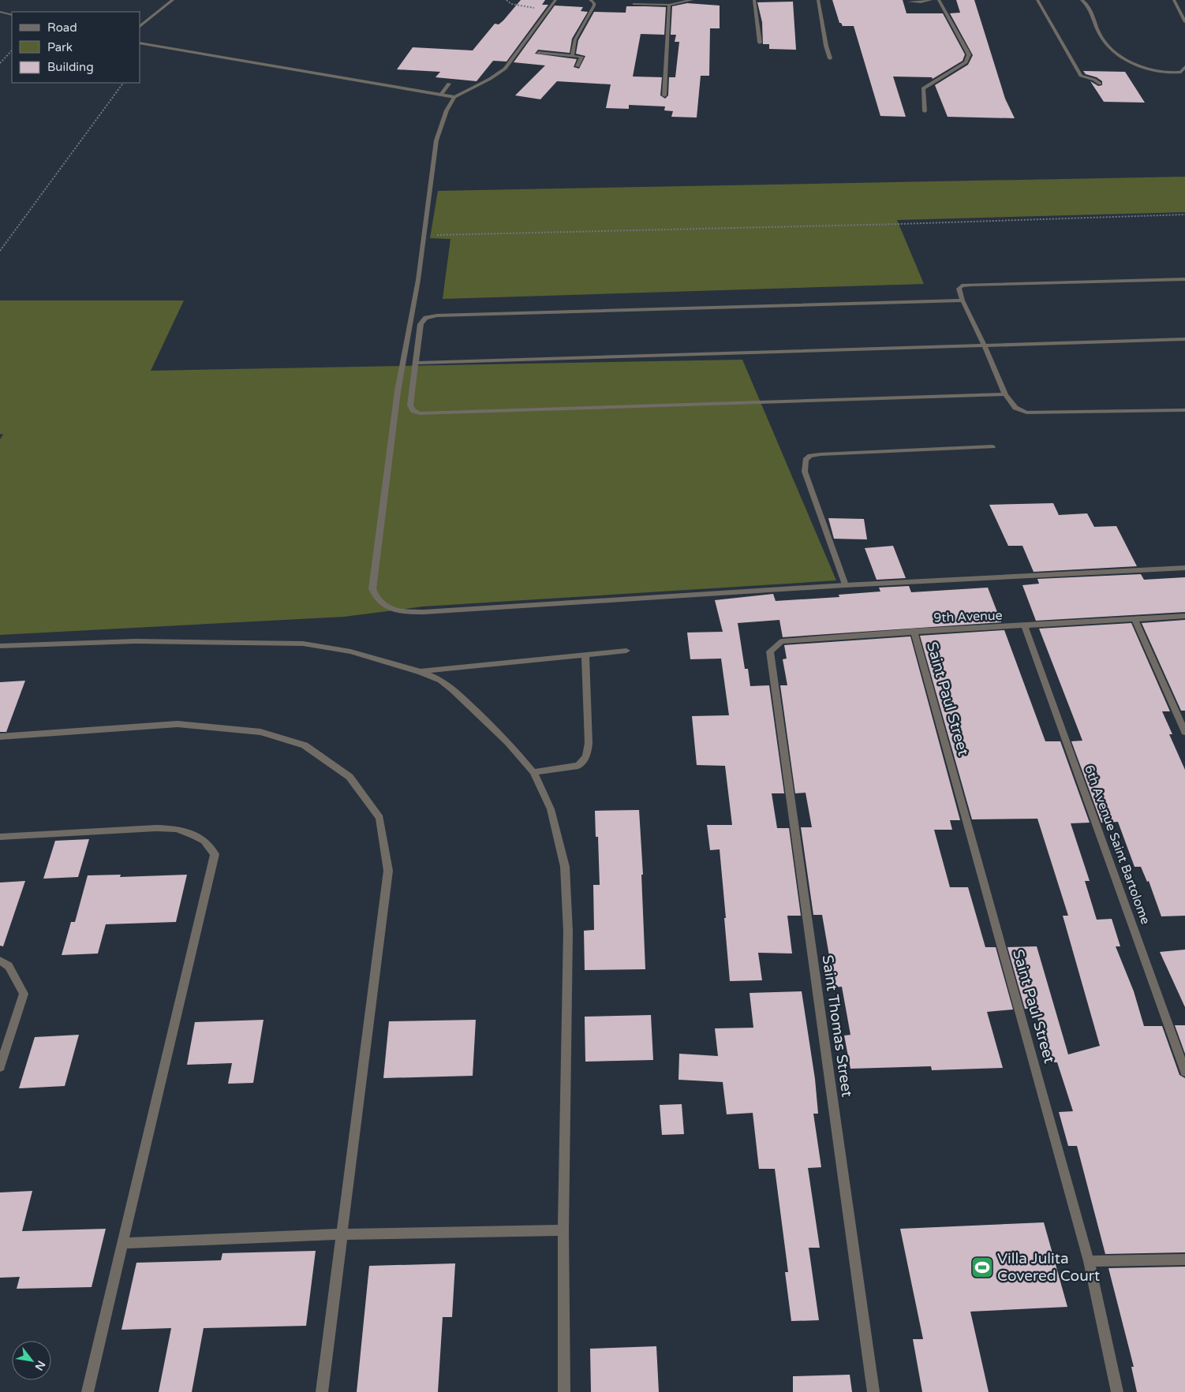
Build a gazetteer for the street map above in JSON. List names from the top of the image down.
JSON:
{
  "streets": {
    "street": [
      "9th Avenue",
      "Saint Paul Street",
      "6th Avenue Saint Bartolome",
      "Saint Thomas Street"
    ]
  },
  "crossings": [
    ["9th Avenue", "Saint Paul Street"],
    ["9th Avenue", "6th Avenue Saint Bartolome"],
    ["9th Avenue", "Saint Thomas Street"]
  ],
  "places": {
    "sports": ["Villa Julita Covered Court"]
  },
  "legend": ["Road", "Park", "Building"],
  "north": "bottom right"
}
